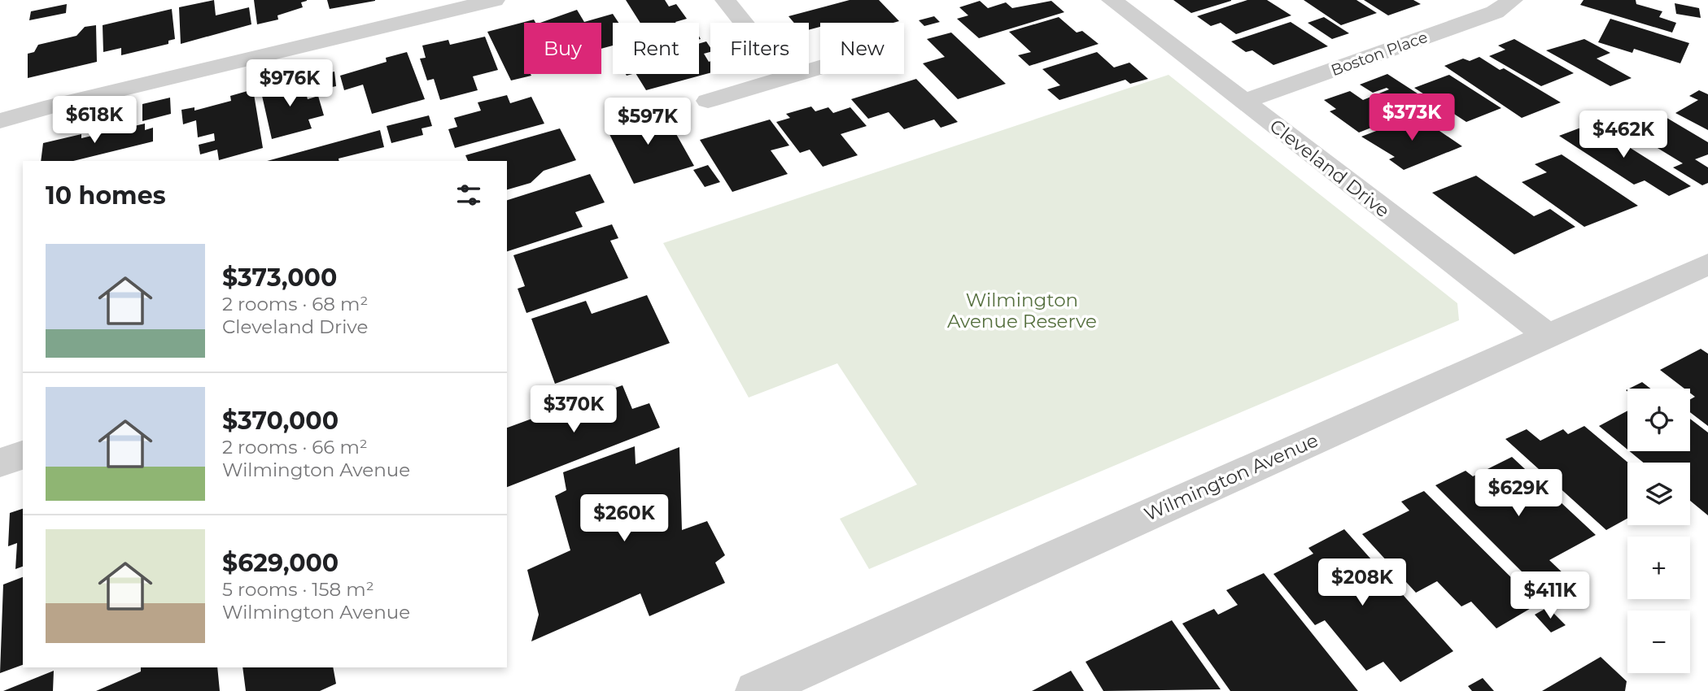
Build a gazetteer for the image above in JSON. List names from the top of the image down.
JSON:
{
  "streets": {
    "street": ["Boston Place", "Cleveland Drive", "Wilmington Avenue"]
  },
  "crossings": [
    ["Boston Place", "Cleveland Drive"],
    ["Cleveland Drive", "Wilmington Avenue"]
  ],
  "parks": ["Wilmington Avenue Reserve"],
  "page": {
    "chip": [
      "Buy",
      "Rent",
      "Filters",
      "New"
    ],
    "price": [
      "$976K",
      "$373K",
      "$618K",
      "$597K",
      "$462K",
      "$370K",
      "$629K",
      "$260K",
      "$208K",
      "$411K"
    ],
    "heading": "10 homes",
    "list": [
      {
        "name": "$373,000",
        "note": "2 rooms · 68 m² · Cleveland Drive"
      },
      {
        "name": "$370,000",
        "note": "2 rooms · 66 m² · Wilmington Avenue"
      },
      {
        "name": "$629,000",
        "note": "5 rooms · 158 m² · Wilmington Avenue"
      }
    ],
    "map_buttons": ["+", "−"]
  }
}
